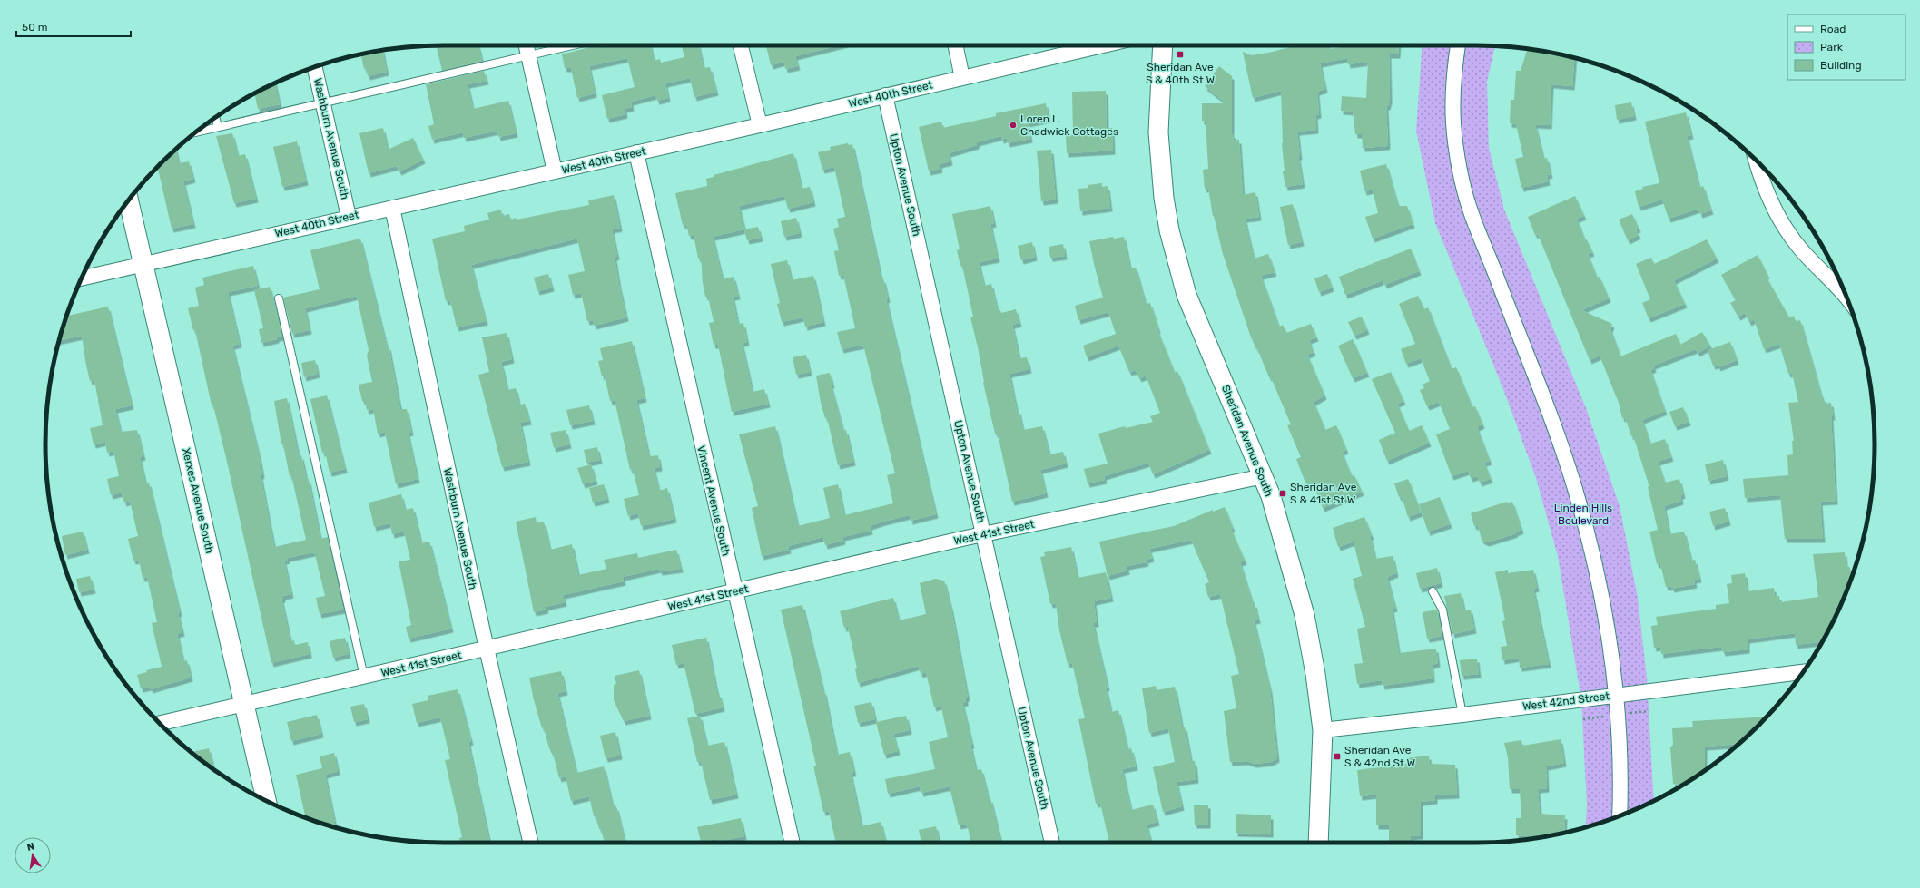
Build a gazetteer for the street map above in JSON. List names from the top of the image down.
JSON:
{
  "streets": {
    "street": [
      "West 40th Street",
      "Washburn Avenue South",
      "Upton Avenue South",
      "Sheridan Avenue South",
      "Xerxes Avenue South",
      "Vincent Avenue South",
      "West 41st Street",
      "West 42nd Street"
    ]
  },
  "crossings": [
    ["West 40th Street", "Washburn Avenue South"],
    ["West 40th Street", "Upton Avenue South"],
    ["West 40th Street", "Xerxes Avenue South"],
    ["West 40th Street", "Vincent Avenue South"],
    ["Washburn Avenue South", "West 41st Street"],
    ["Upton Avenue South", "West 41st Street"],
    ["Sheridan Avenue South", "West 41st Street"],
    ["Sheridan Avenue South", "West 42nd Street"],
    ["Xerxes Avenue South", "West 41st Street"],
    ["Vincent Avenue South", "West 41st Street"]
  ],
  "parks": ["Linden Hills Boulevard"],
  "places": {
    "transit": ["Sheridan Ave S & 40th St W", "Sheridan Ave S & 41st St W", "Sheridan Ave S & 42nd St W"],
    "other": ["Loren L. Chadwick Cottages"]
  },
  "legend": ["Road", "Park", "Building"],
  "scale_bar": "50 m",
  "north": "top"
}
